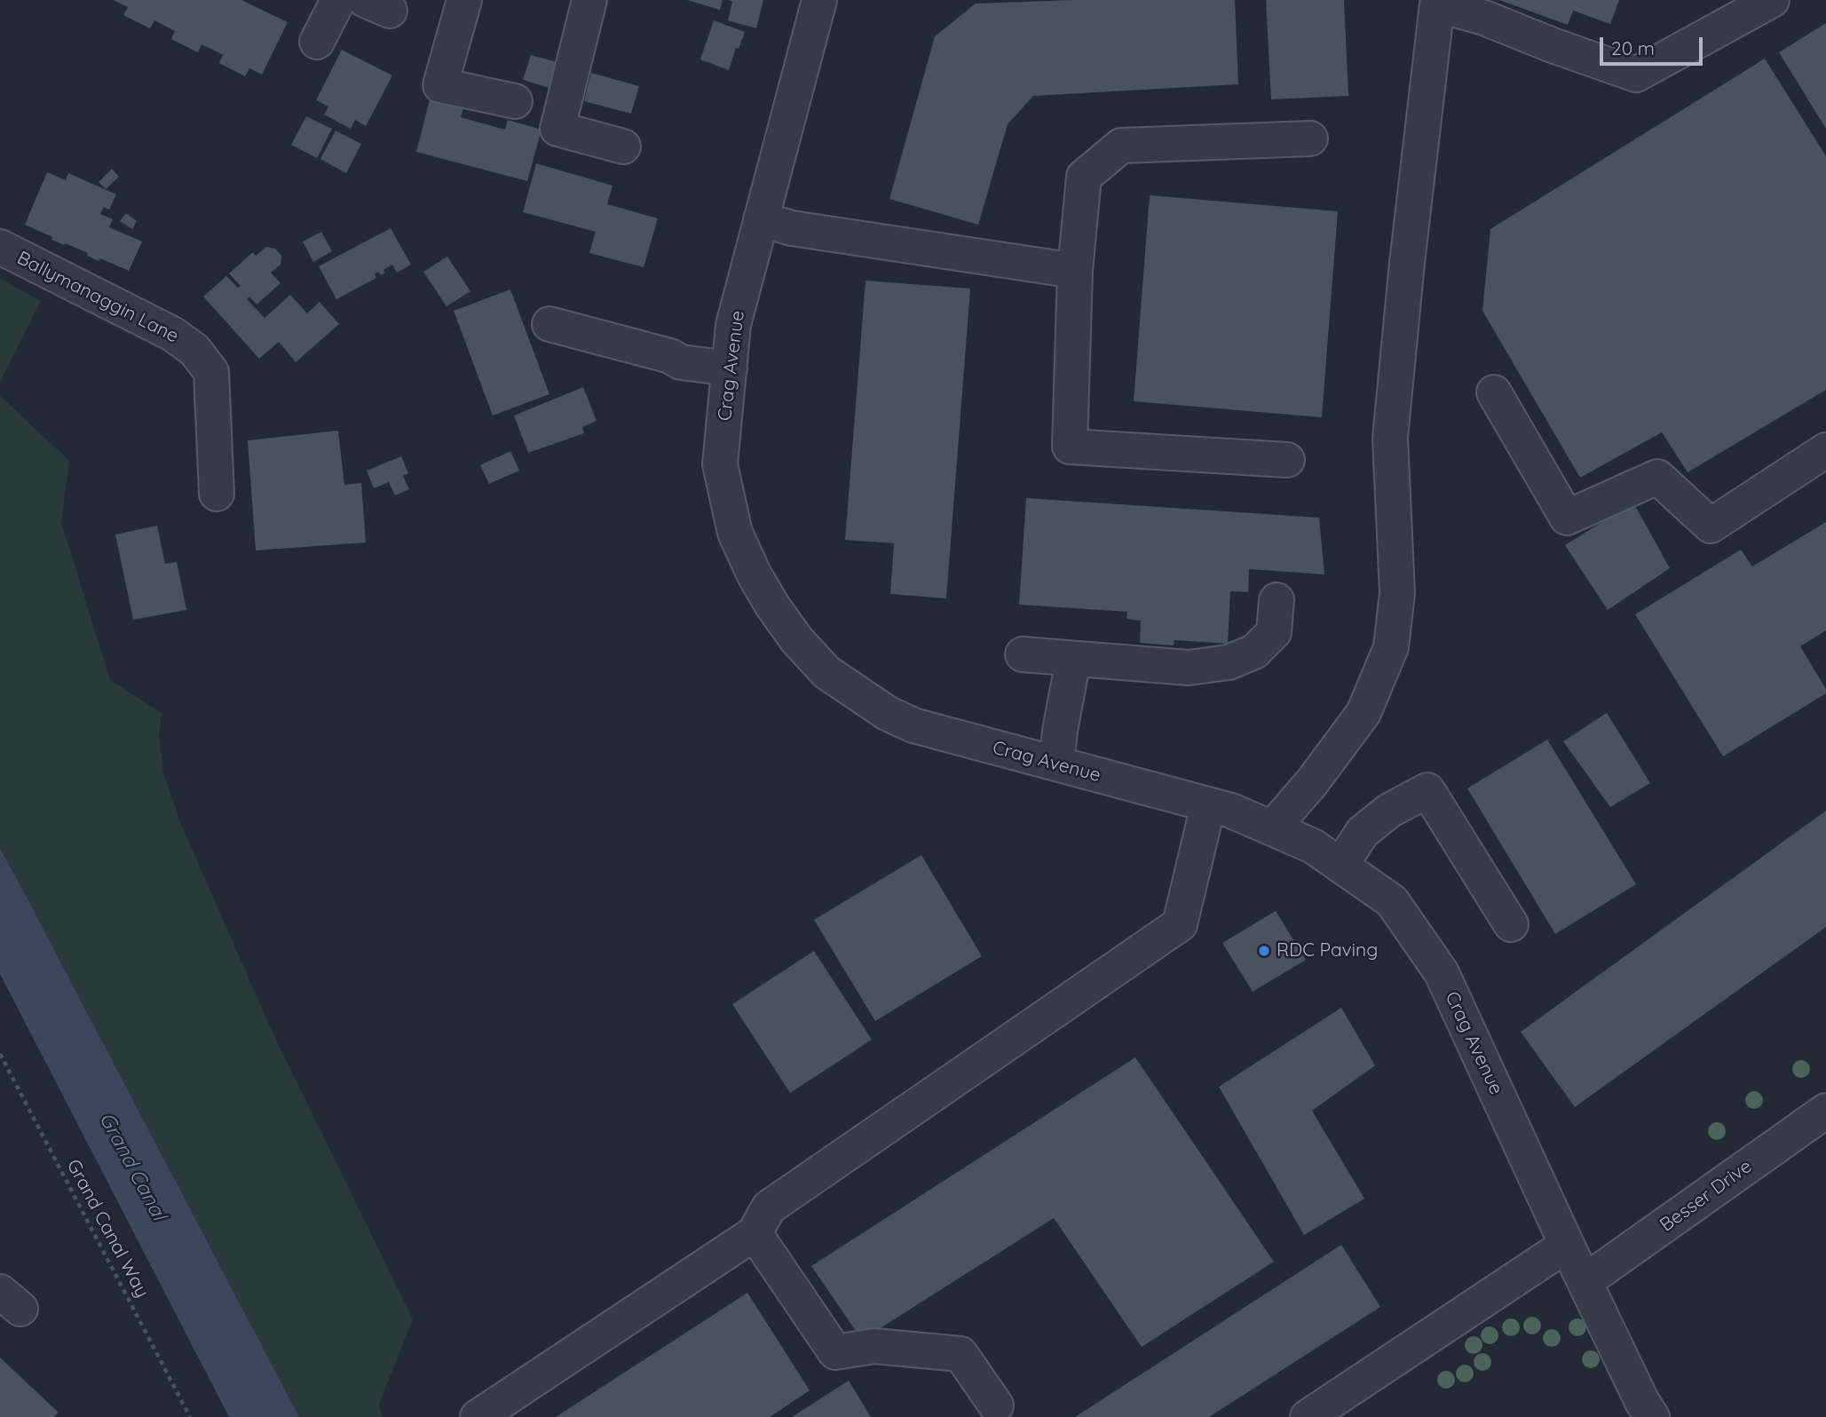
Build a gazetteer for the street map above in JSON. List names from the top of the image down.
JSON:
{
  "streets": {
    "street": ["Ballymanaggin Lane", "Crag Avenue", "Besser Drive"],
    "path": ["Grand Canal Way"]
  },
  "crossings": [
    ["Crag Avenue", "Besser Drive"]
  ],
  "water": ["Grand Canal"],
  "places": ["RDC Paving"],
  "scale_bar": "20 m"
}
